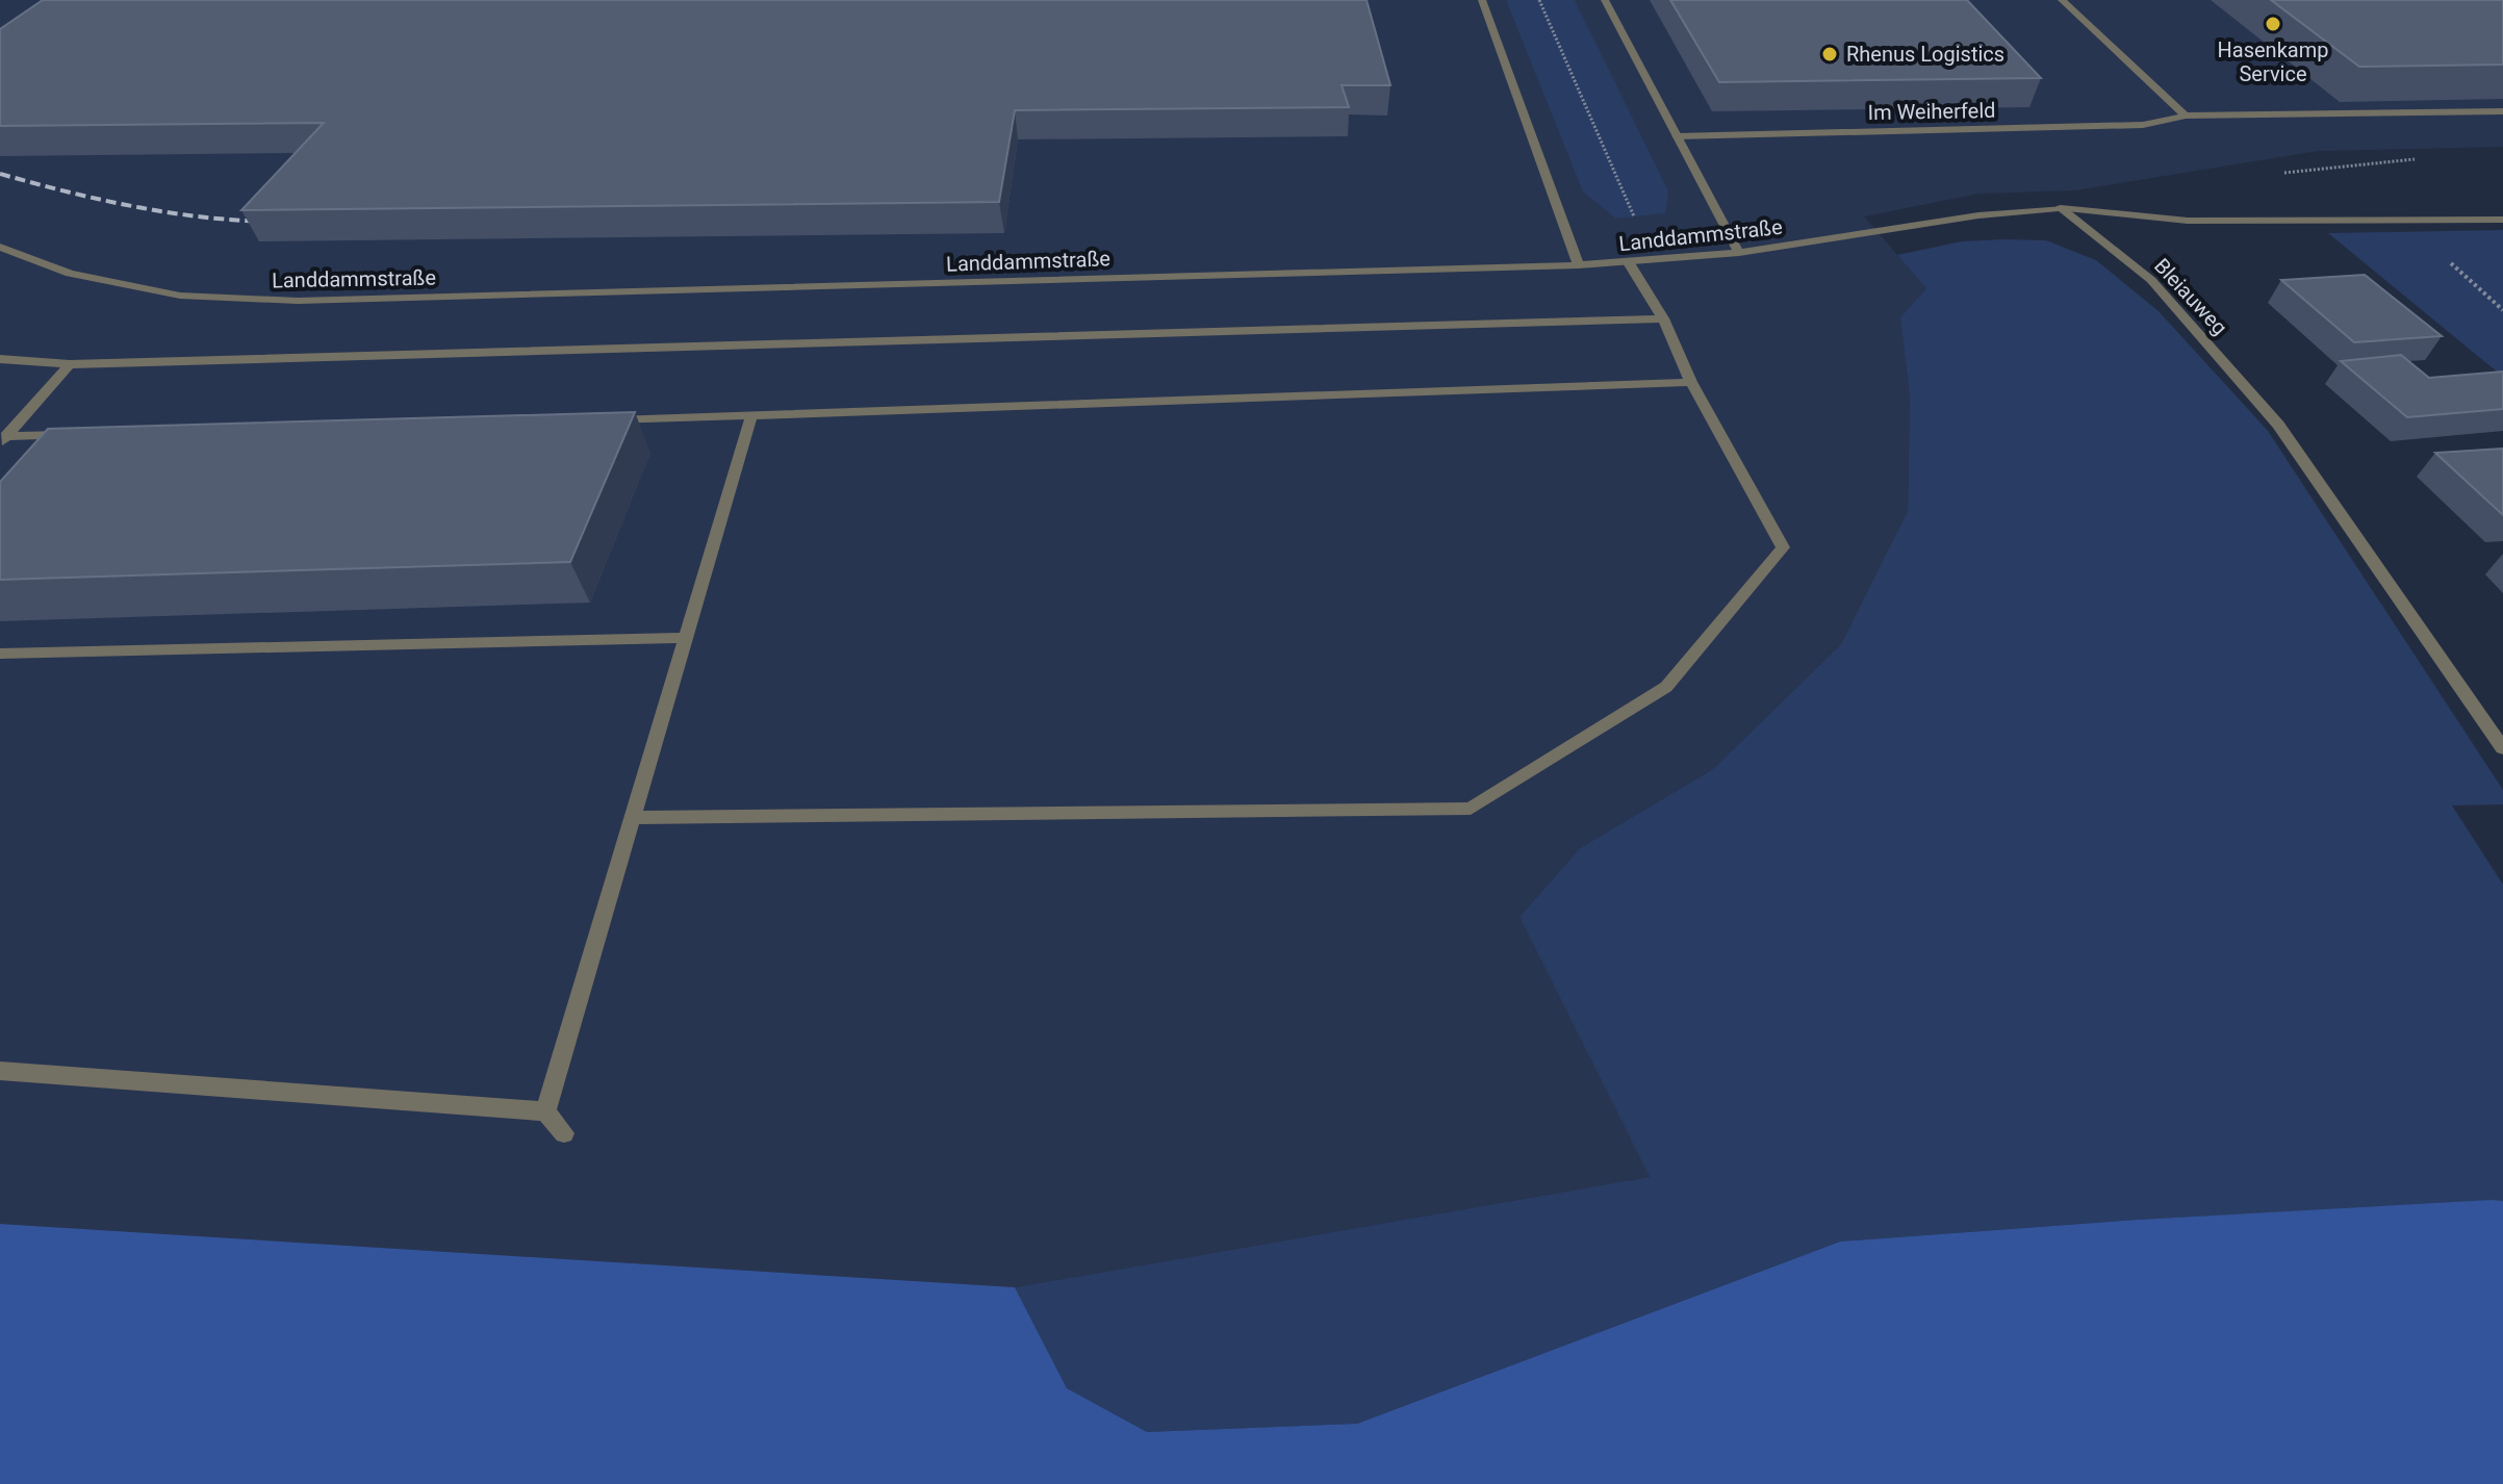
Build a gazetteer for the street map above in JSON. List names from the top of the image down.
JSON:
{
  "streets": {
    "street": ["Im Weiherfeld", "Landdammstraße", "Bleiauweg"]
  },
  "crossings": [
    ["Landdammstraße", "Bleiauweg"]
  ],
  "places": ["Hasenkamp Service", "Rhenus Logistics"]
}
